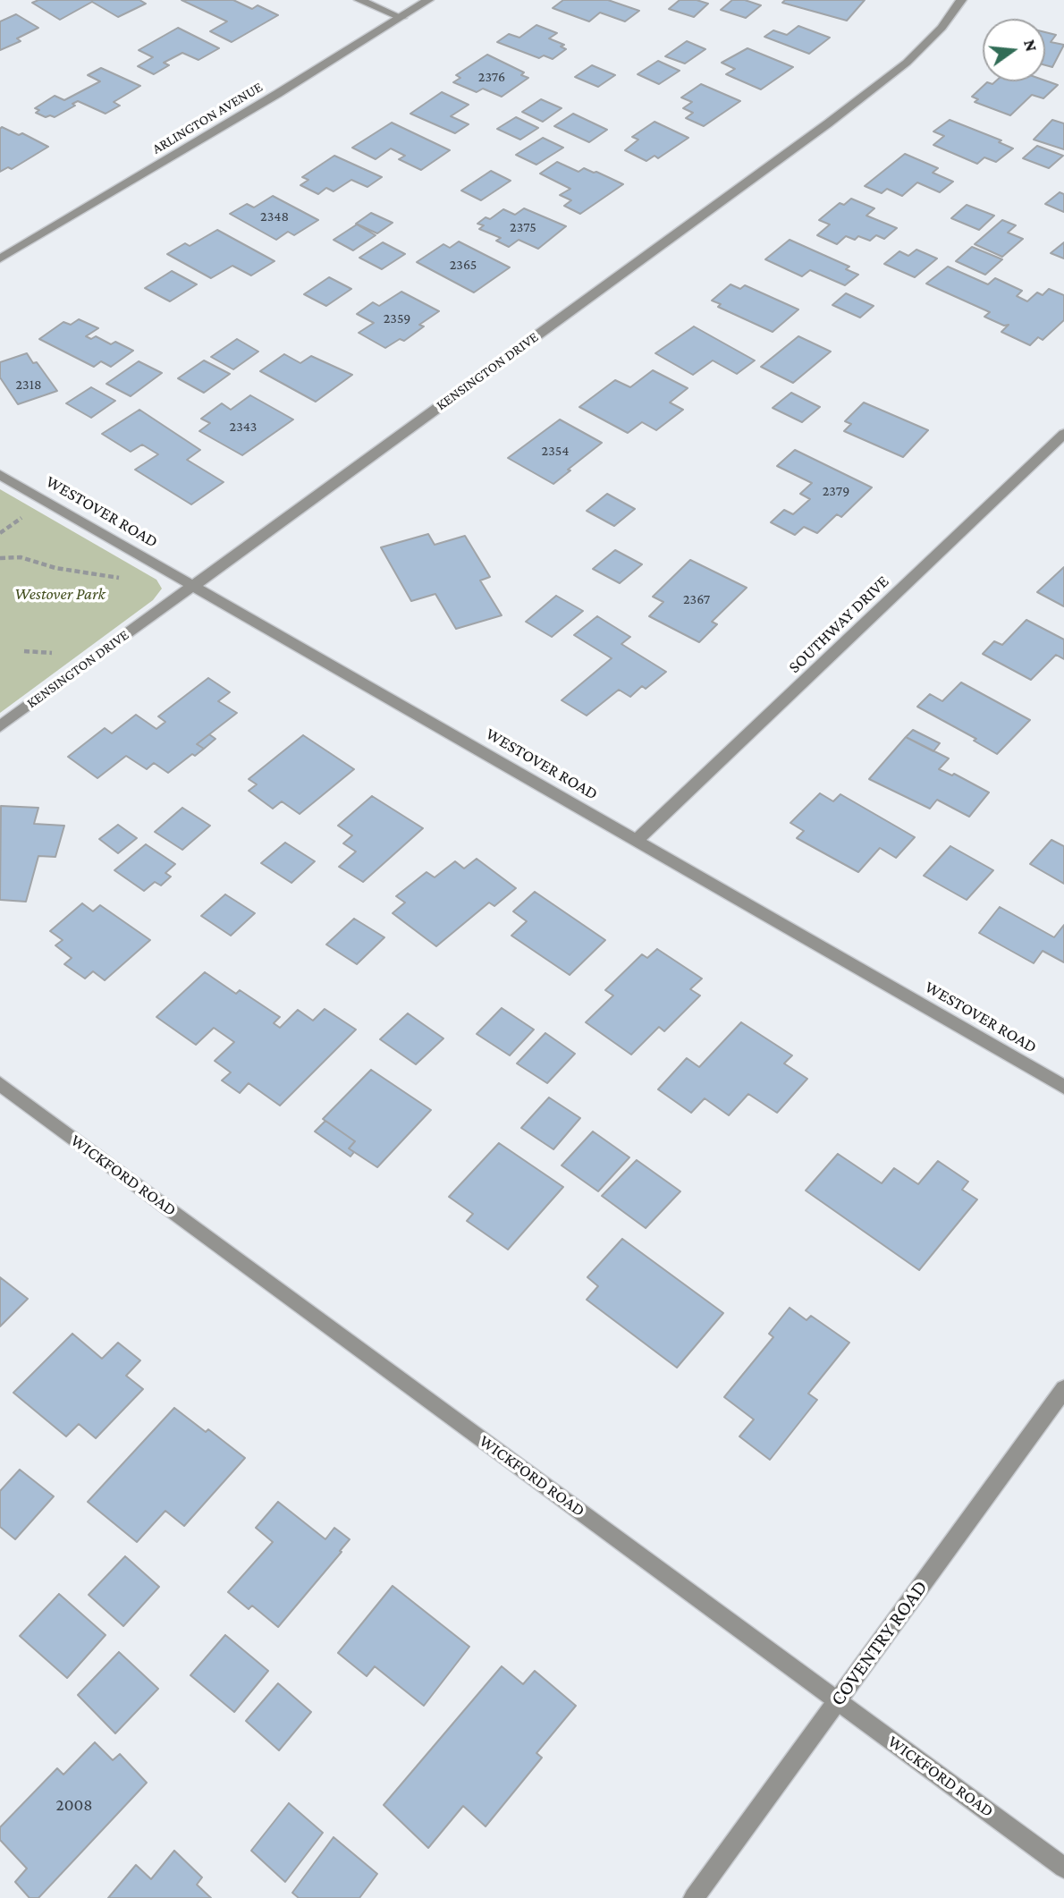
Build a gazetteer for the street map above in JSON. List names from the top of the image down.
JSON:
{
  "streets": {
    "street": [
      "ARLINGTON AVENUE",
      "KENSINGTON DRIVE",
      "WESTOVER ROAD",
      "SOUTHWAY DRIVE",
      "WICKFORD ROAD",
      "COVENTRY ROAD"
    ]
  },
  "crossings": [
    ["KENSINGTON DRIVE", "WESTOVER ROAD"],
    ["WESTOVER ROAD", "SOUTHWAY DRIVE"],
    ["WICKFORD ROAD", "COVENTRY ROAD"]
  ],
  "parks": ["Westover Park"],
  "house_numbers": [
    "2376",
    "2348",
    "2375",
    "2365",
    "2359",
    "2318",
    "2343",
    "2354",
    "2379",
    "2367",
    "2008"
  ],
  "north": "right"
}
